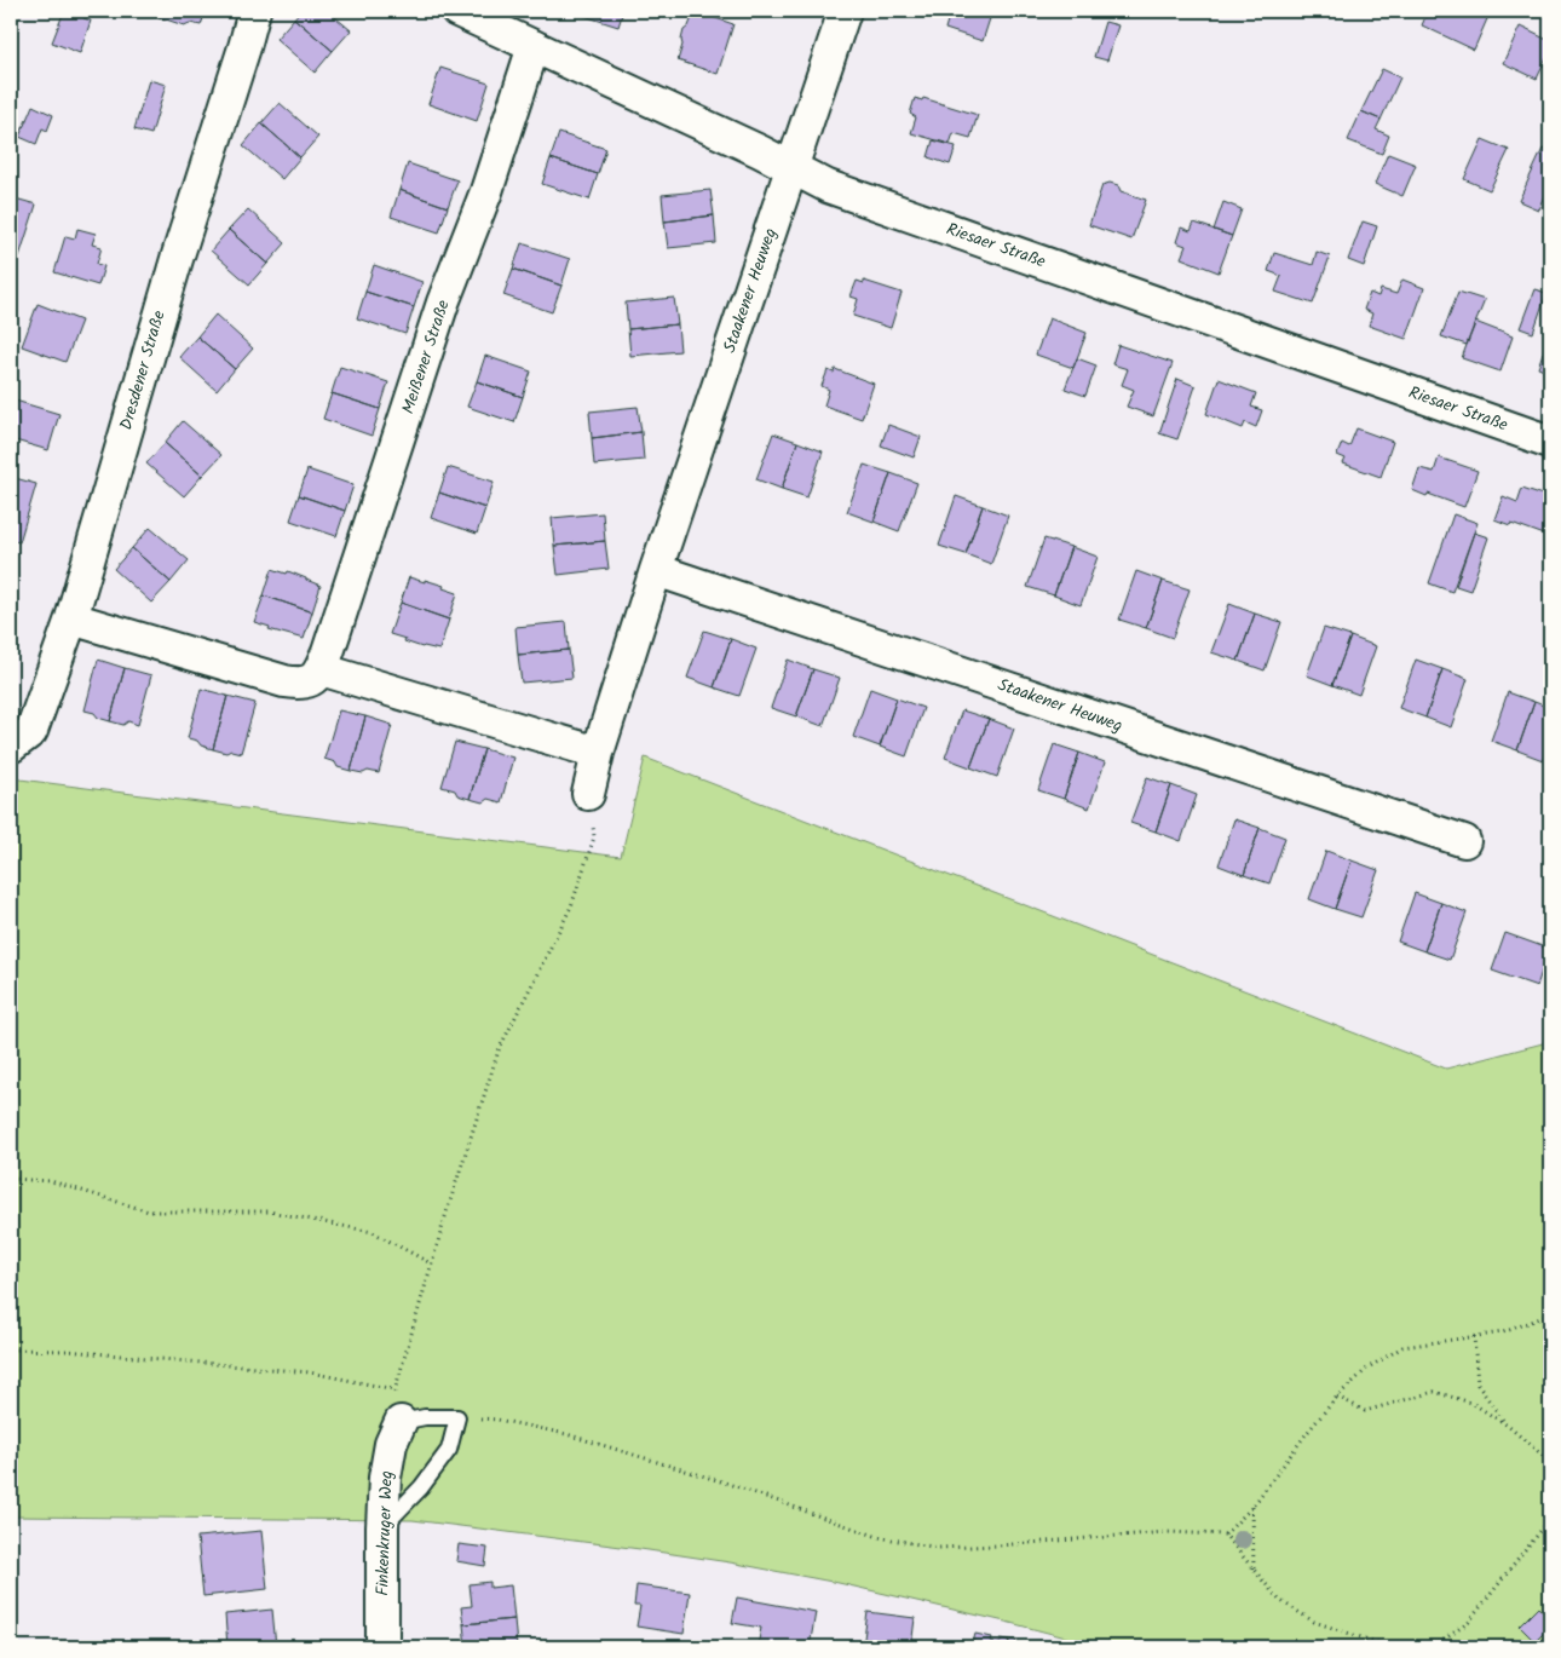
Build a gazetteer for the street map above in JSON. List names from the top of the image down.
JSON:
{
  "streets": {
    "street": [
      "Riesaer Straße",
      "Staakener Heuweg",
      "Meißener Straße",
      "Dresdener Straße",
      "Finkenkruger Weg"
    ]
  },
  "crossings": [
    ["Riesaer Straße", "Staakener Heuweg"],
    ["Riesaer Straße", "Meißener Straße"]
  ]
}
